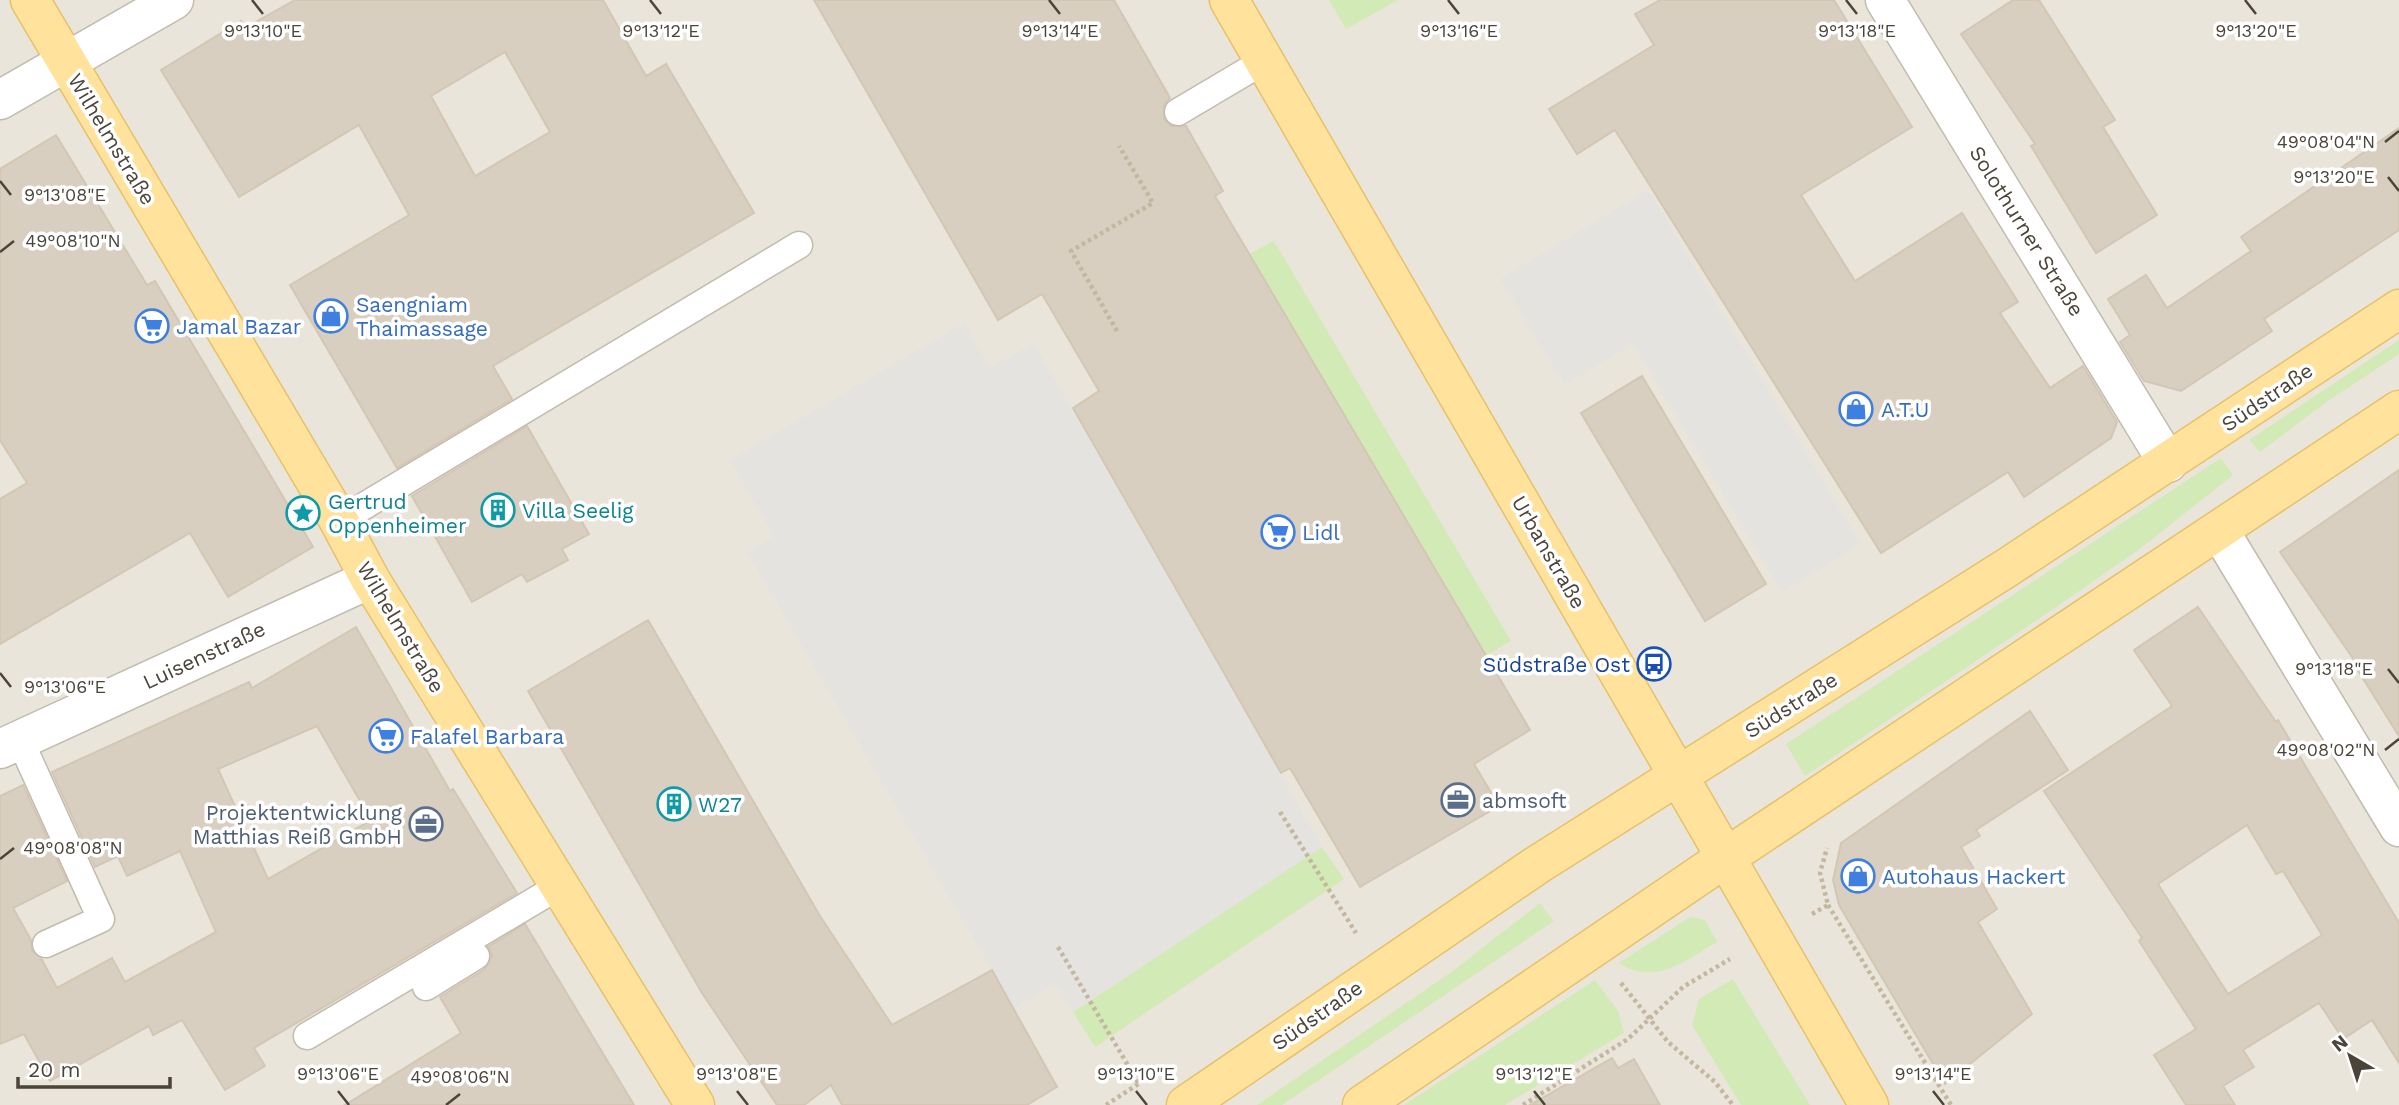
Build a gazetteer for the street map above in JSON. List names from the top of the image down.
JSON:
{
  "streets": {
    "main road": ["Wilhelmstraße", "Südstraße", "Urbanstraße"],
    "street": ["Solothurner Straße", "Luisenstraße"]
  },
  "crossings": [
    ["Wilhelmstraße", "Luisenstraße"],
    ["Solothurner Straße", "Südstraße"],
    ["Südstraße", "Urbanstraße"]
  ],
  "places": {
    "shop": ["Saengniam Thaimassage", "A.T.U", "Autohaus Hackert"],
    "supermarket": ["Jamal Bazar", "Lidl", "Falafel Barbara"],
    "building": ["Villa Seelig", "W27"],
    "place": ["Gertrud Oppenheimer"],
    "bus stop": ["Südstraße Ost"],
    "office": ["abmsoft", "Projektentwicklung Matthias Reiß GmbH"]
  },
  "scale_bar": "20 m",
  "north": "top left",
  "coordinates": [
    "9°13'10\"E",
    "9°13'16\"E",
    "9°13'18\"E",
    "9°13'20\"E",
    "9°13'12\"E",
    "9°13'14\"E",
    "49°08'04\"N",
    "9°13'08\"E",
    "49°08'10\"N",
    "9°13'06\"E",
    "49°08'02\"N",
    "49°08'08\"N",
    "49°08'06\"N"
  ]
}
